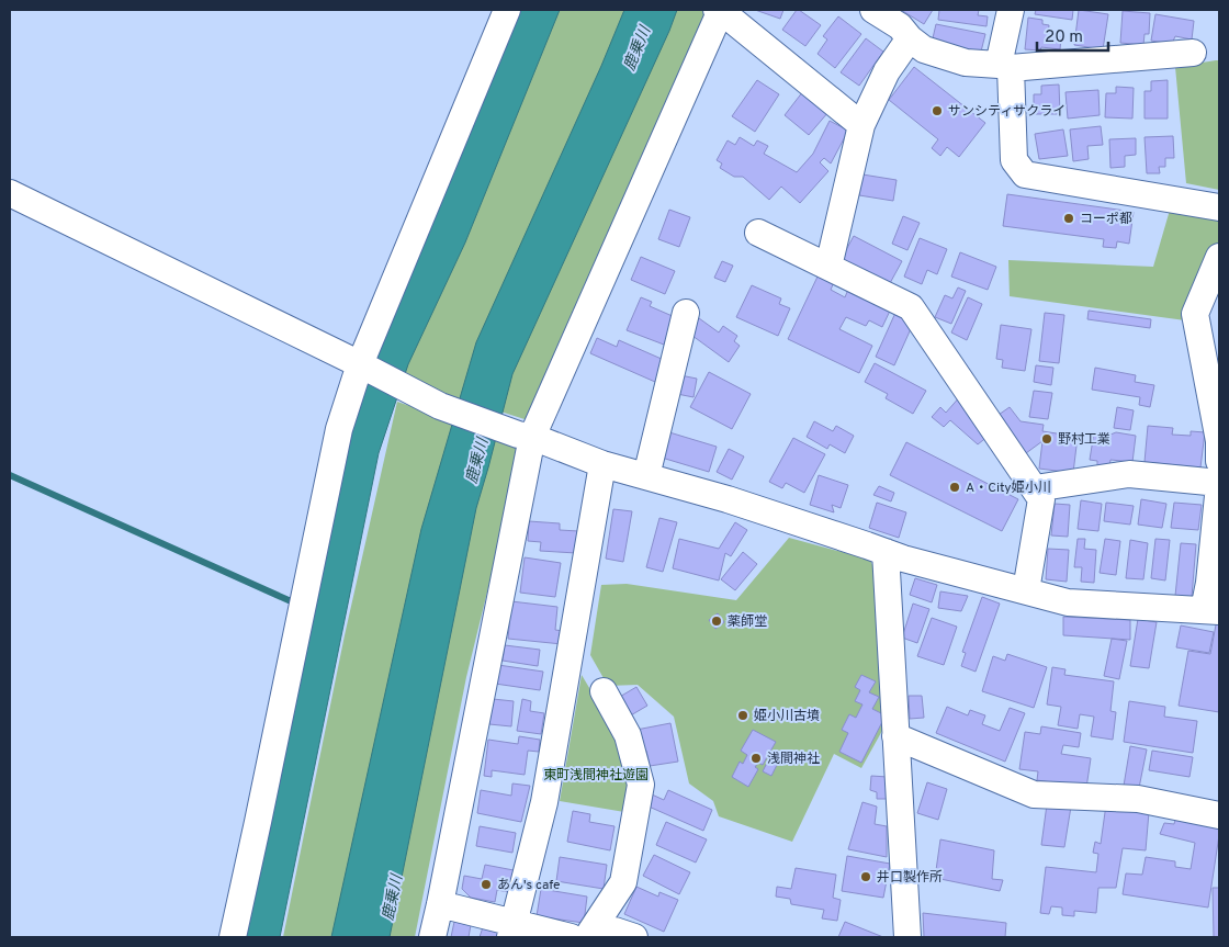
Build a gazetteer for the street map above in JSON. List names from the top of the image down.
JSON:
{
  "water": ["鹿乗川"],
  "parks": ["東町浅間神社遊園"],
  "places": [
    "サンシティサクライ",
    "コーポ都",
    "野村工業",
    "A・City姫小川",
    "薬師堂",
    "姫小川古墳",
    "浅間神社",
    "井口製作所",
    "あん's cafe"
  ],
  "scale_bar": "20 m"
}
